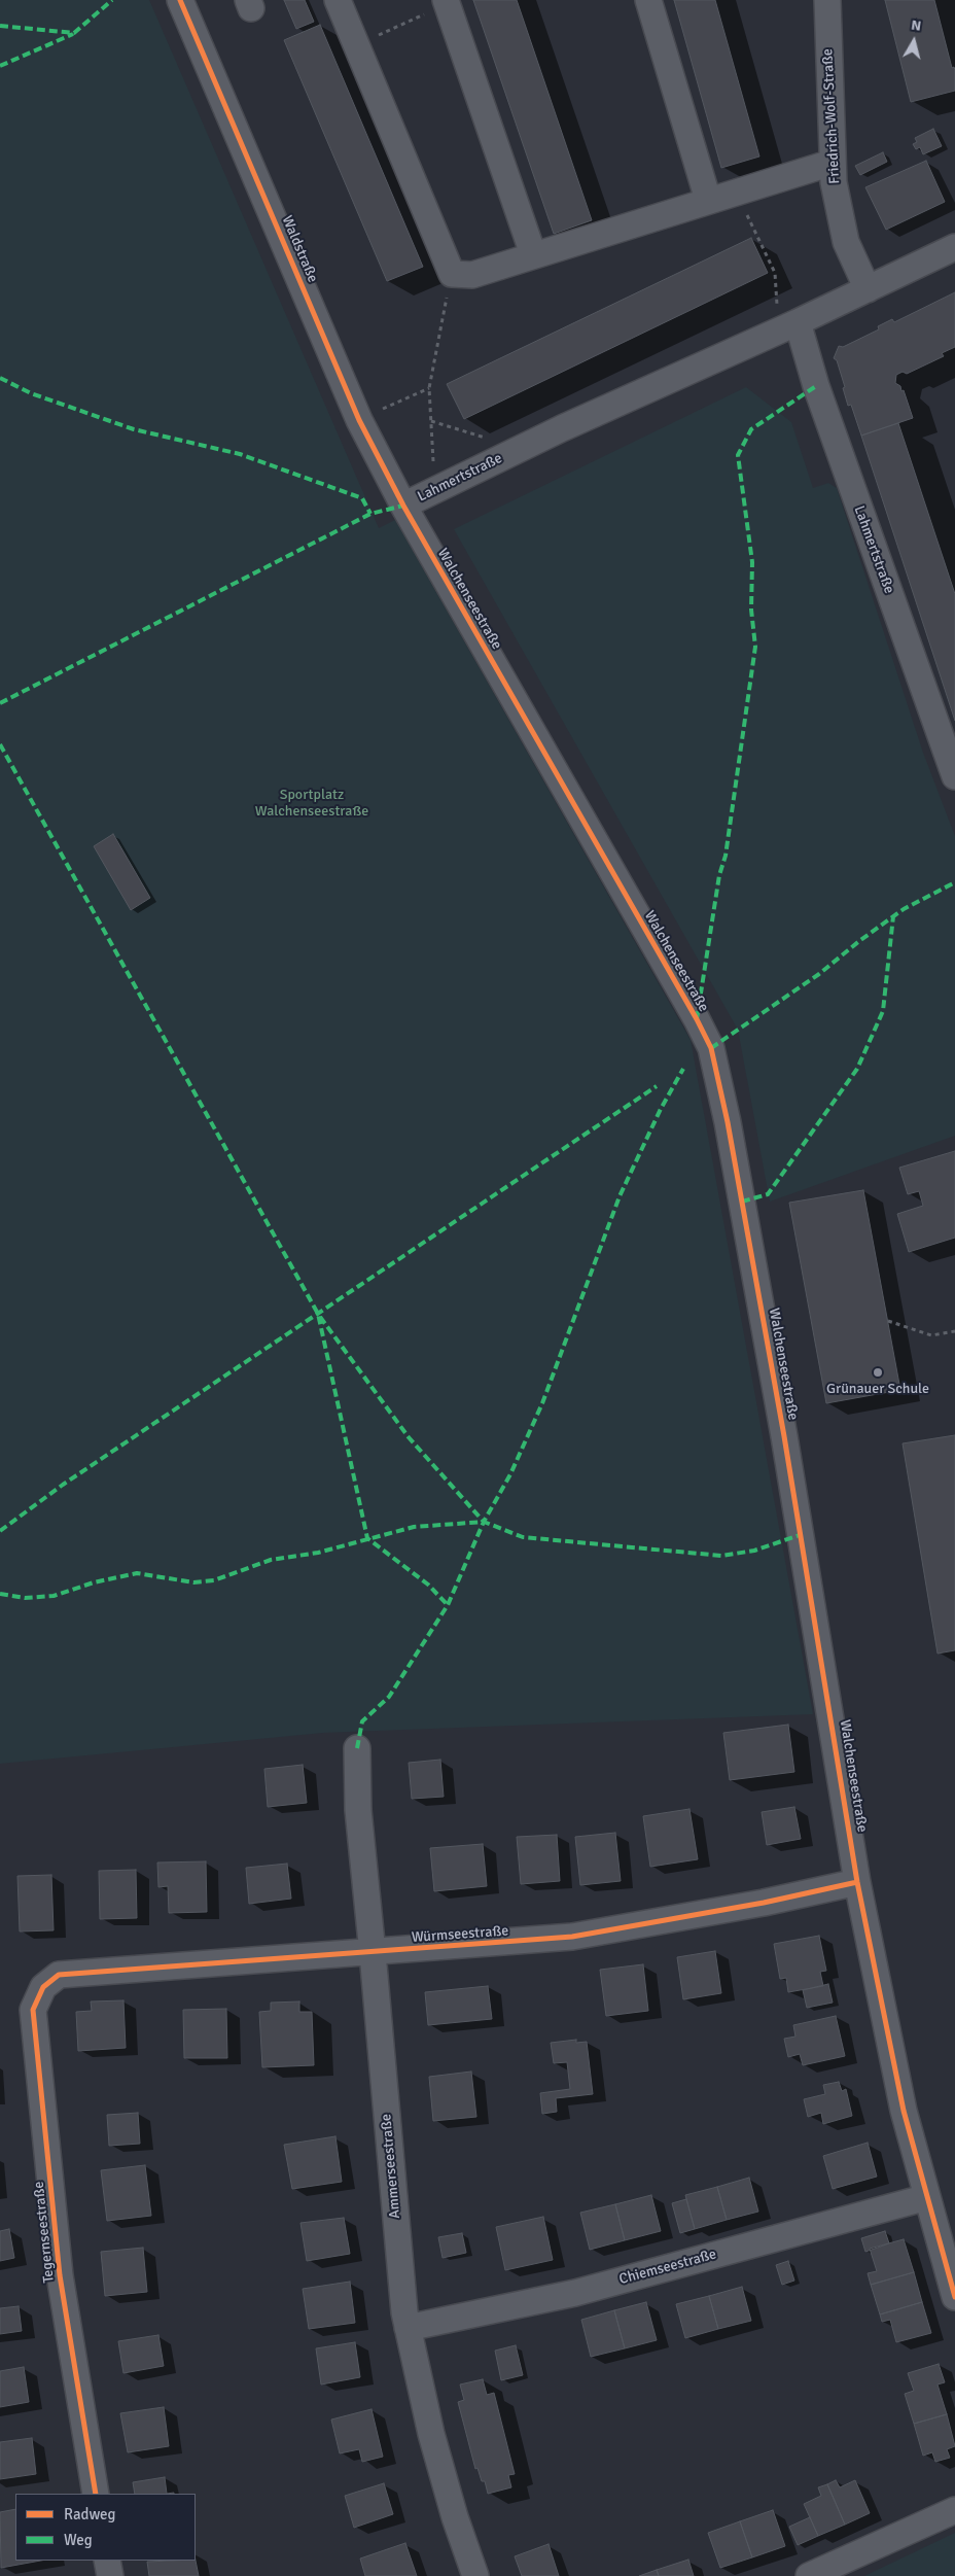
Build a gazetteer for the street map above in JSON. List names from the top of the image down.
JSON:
{
  "streets": {
    "street": [
      "Friedrich-Wolf-Straße",
      "Waldstraße",
      "Lahmertstraße",
      "Walchenseestraße",
      "Würmseestraße",
      "Ammerseestraße",
      "Tegernseestraße",
      "Chiemseestraße"
    ]
  },
  "crossings": [
    ["Friedrich-Wolf-Straße", "Lahmertstraße"],
    ["Waldstraße", "Lahmertstraße"],
    ["Waldstraße", "Walchenseestraße"],
    ["Lahmertstraße", "Walchenseestraße"],
    ["Walchenseestraße", "Würmseestraße"],
    ["Walchenseestraße", "Chiemseestraße"],
    ["Würmseestraße", "Ammerseestraße"],
    ["Würmseestraße", "Tegernseestraße"],
    ["Ammerseestraße", "Chiemseestraße"]
  ],
  "parks": ["Sportplatz Walchenseestraße"],
  "places": ["Grünauer Schule"],
  "legend": ["Radweg", "Weg"],
  "north": "top"
}
